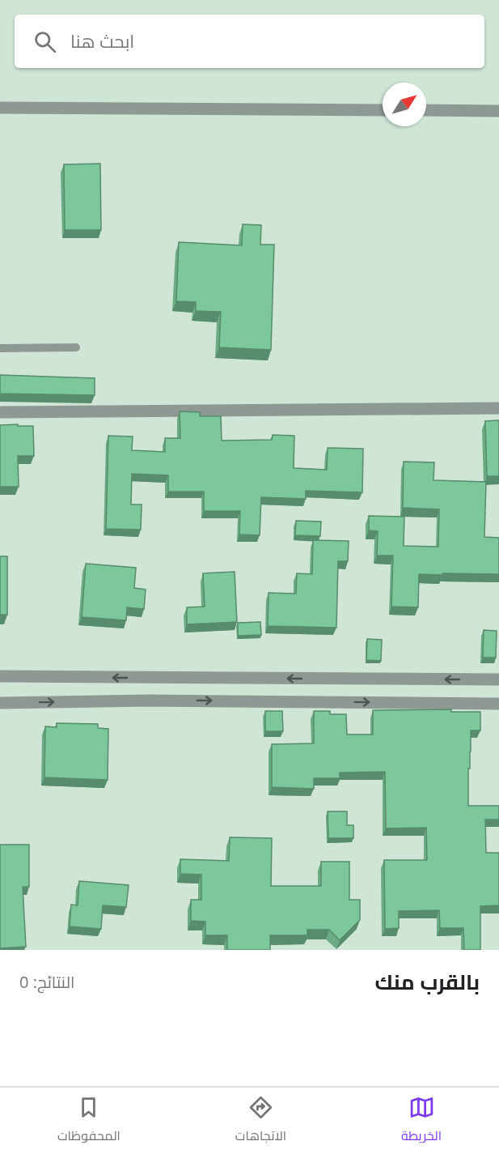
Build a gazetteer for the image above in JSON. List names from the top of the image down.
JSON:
{
  "north": "top right",
  "page": {
    "search": "ابحث هنا",
    "heading": ["بالقرب منك", "النتائج: 0"],
    "nav": ["الخريطة", "الاتجاهات", "المحفوظات"]
  }
}
